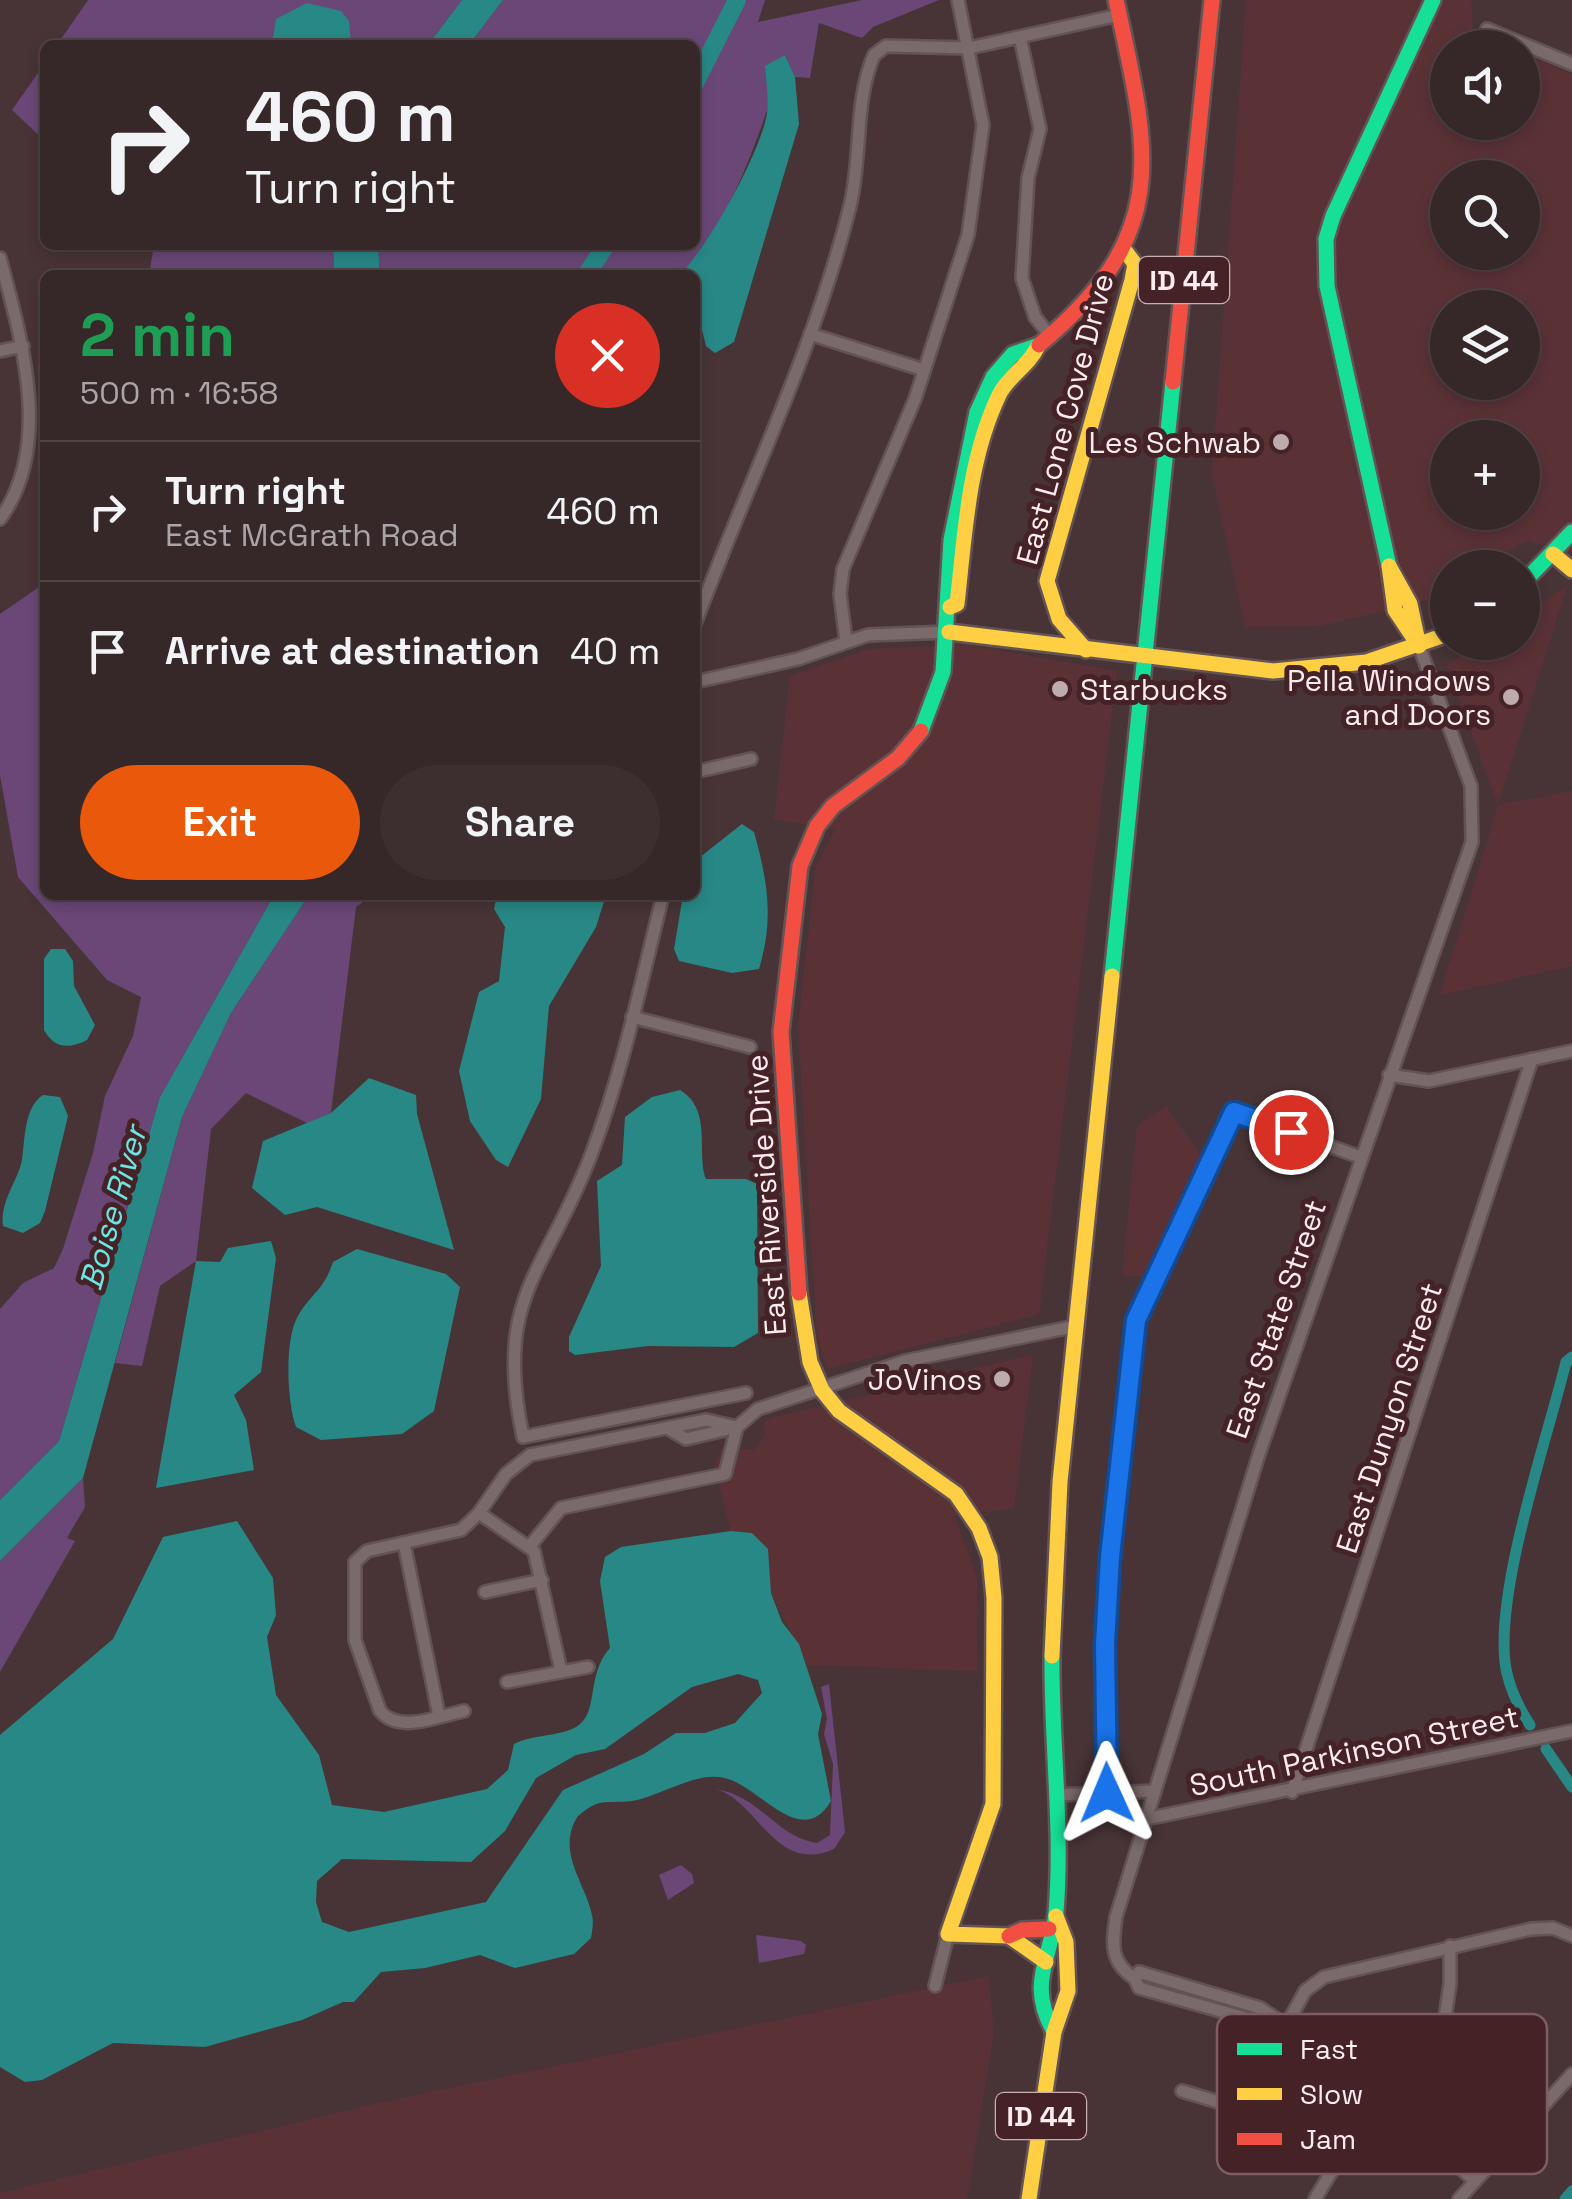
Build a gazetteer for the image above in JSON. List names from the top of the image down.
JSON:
{
  "streets": {
    "main road": ["ID 44", "East Lone Cove Drive", "East Riverside Drive"],
    "street": ["East State Street", "East Dunyon Street", "South Parkinson Street"]
  },
  "crossings": [
    ["ID 44", "South Parkinson Street"],
    ["East Lone Cove Drive", "East Riverside Drive"],
    ["East State Street", "South Parkinson Street"],
    ["East Dunyon Street", "South Parkinson Street"]
  ],
  "water": ["Boise River"],
  "places": [
    "Les Schwab",
    "Starbucks",
    "Pella Windows and Doors",
    "JoVinos"
  ],
  "legend": ["Fast", "Slow", "Jam"],
  "page": {
    "map_buttons": ["+", "−"],
    "turn": ["460 m", "Turn right"],
    "heading": ["2 min", "500 m · 16:58"],
    "list": [
      {
        "name": "Turn right",
        "note": "East McGrath Road",
        "value": "460 m"
      },
      {
        "name": "Arrive at destination",
        "value": "40 m"
      }
    ],
    "buttons": ["Exit", "Share"]
  }
}
